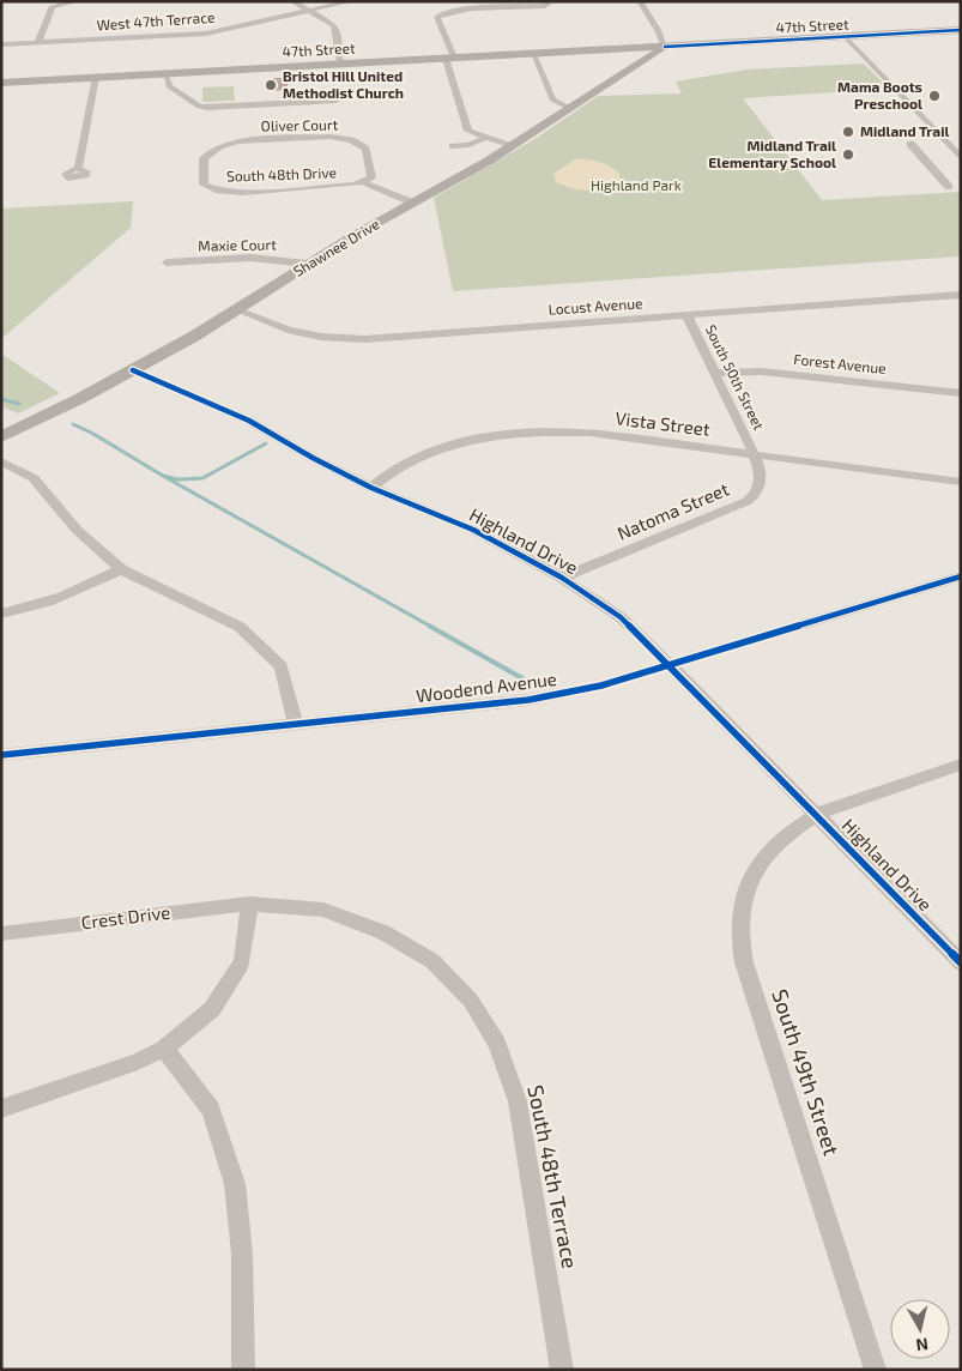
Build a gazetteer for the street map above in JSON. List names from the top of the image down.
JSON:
{
  "streets": {
    "main road": ["47th Street", "Shawnee Drive"],
    "street": [
      "West 47th Terrace",
      "Oliver Court",
      "South 48th Drive",
      "Maxie Court",
      "Locust Avenue",
      "Forest Avenue",
      "South 50th Street",
      "Vista Street",
      "Natoma Street",
      "Highland Drive",
      "Woodend Avenue",
      "Crest Drive",
      "South 49th Street",
      "South 48th Terrace"
    ]
  },
  "crossings": [
    ["47th Street", "Shawnee Drive"],
    ["Oliver Court", "South 48th Drive"],
    ["Maxie Court", "Shawnee Drive"],
    ["Shawnee Drive", "Locust Avenue"],
    ["Shawnee Drive", "Highland Drive"],
    ["Locust Avenue", "South 50th Street"],
    ["Forest Avenue", "South 50th Street"],
    ["South 50th Street", "Vista Street"],
    ["South 50th Street", "Natoma Street"],
    ["Vista Street", "Natoma Street"],
    ["Vista Street", "Highland Drive"],
    ["Natoma Street", "Highland Drive"],
    ["Highland Drive", "Woodend Avenue"],
    ["Highland Drive", "South 49th Street"],
    ["Crest Drive", "South 48th Terrace"]
  ],
  "parks": ["Highland Park"],
  "places": [
    "Bristol Hill United Methodist Church",
    "Mama Boots Preschool",
    "Midland Trail",
    "Midland Trail Elementary School"
  ],
  "north": "bottom"
}
